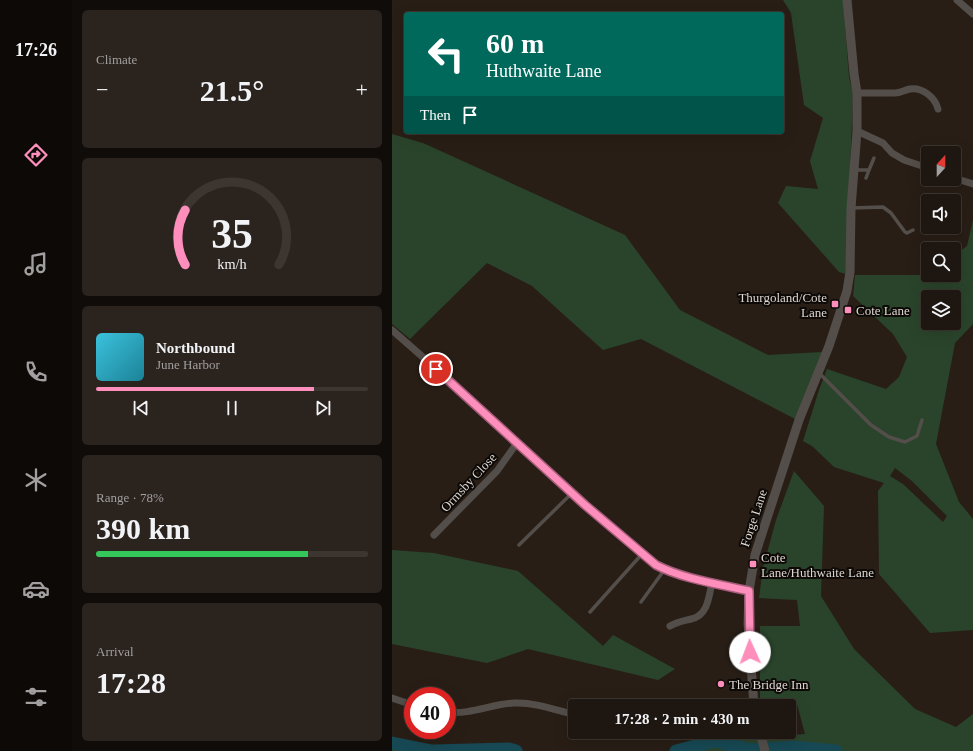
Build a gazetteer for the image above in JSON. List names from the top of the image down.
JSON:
{
  "streets": {
    "street": ["Ormsby Close", "Forge Lane"]
  },
  "places": {
    "transit": ["Thurgoland/Cote Lane", "Cote Lane", "Cote Lane/Huthwaite Lane"],
    "other": ["The Bridge Inn"]
  },
  "north": "top",
  "page": {
    "tabs": "17:26",
    "tile": [
      "Climate",
      ["Range · 78%", "390 km"],
      ["Arrival", "17:28"]
    ],
    "turn": ["60 m", "Huthwaite Lane"],
    "heat": ["−", "21.5°", "+"],
    "then": "Then",
    "song": ["Northbound", "June Harbor"],
    "limit": "40",
    "trip": "17:28 · 2 min · 430 m",
    "gauge": ["35", "km/h"]
  }
}
